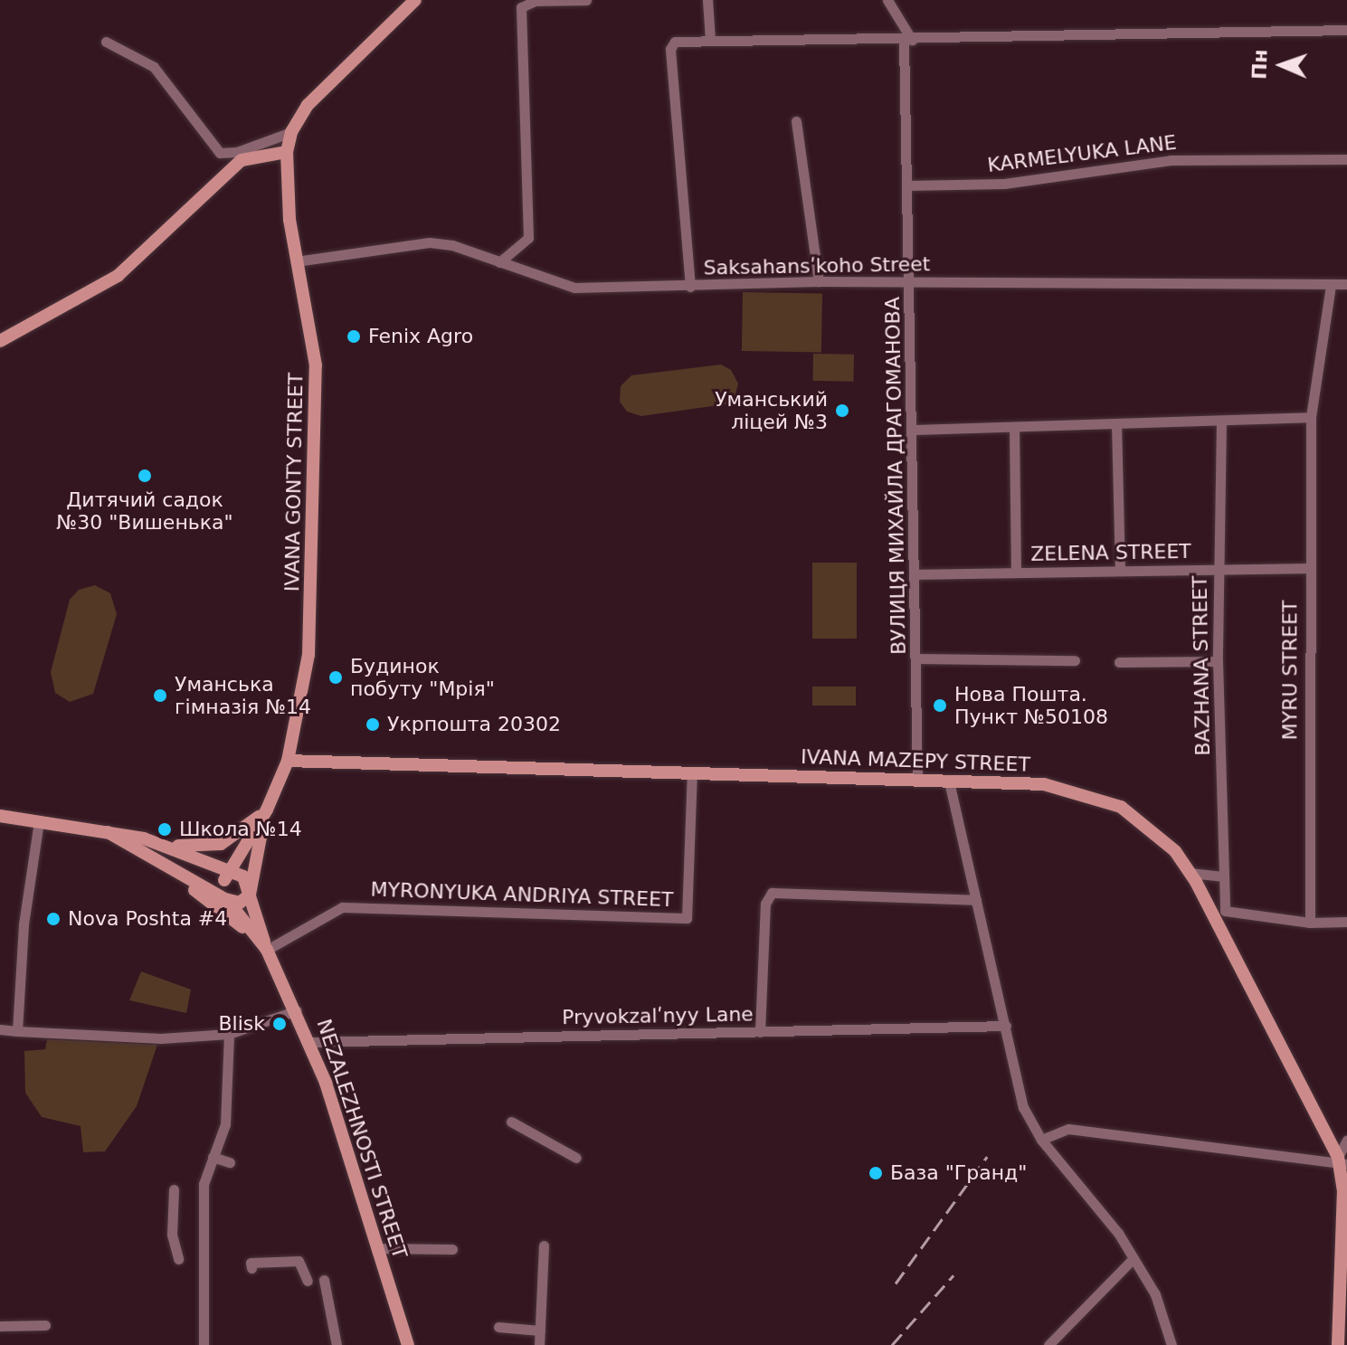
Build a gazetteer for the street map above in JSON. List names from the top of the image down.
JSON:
{
  "streets": {
    "main road": ["IVANA GONTY STREET", "IVANA MAZEPY STREET", "NEZALEZHNOSTI STREET"],
    "street": [
      "KARMELYUKA LANE",
      "Saksahansʹkoho Street",
      "ВУЛИЦЯ МИХАЙЛА ДРАГОМАНОВА",
      "ZELENA STREET",
      "BAZHANA STREET",
      "MYRU STREET",
      "MYRONYUKA ANDRIYA STREET",
      "Pryvokzalʹnyy Lane"
    ]
  },
  "crossings": [
    ["KARMELYUKA LANE", "ВУЛИЦЯ МИХАЙЛА ДРАГОМАНОВА"],
    ["Saksahansʹkoho Street", "ВУЛИЦЯ МИХАЙЛА ДРАГОМАНОВА"],
    ["Saksahansʹkoho Street", "IVANA GONTY STREET"],
    ["Saksahansʹkoho Street", "MYRU STREET"],
    ["ВУЛИЦЯ МИХАЙЛА ДРАГОМАНОВА", "ZELENA STREET"],
    ["ВУЛИЦЯ МИХАЙЛА ДРАГОМАНОВА", "IVANA MAZEPY STREET"],
    ["IVANA GONTY STREET", "IVANA MAZEPY STREET"],
    ["IVANA GONTY STREET", "NEZALEZHNOSTI STREET"],
    ["ZELENA STREET", "BAZHANA STREET"],
    ["ZELENA STREET", "MYRU STREET"],
    ["BAZHANA STREET", "MYRU STREET"],
    ["IVANA MAZEPY STREET", "MYRONYUKA ANDRIYA STREET"],
    ["MYRONYUKA ANDRIYA STREET", "NEZALEZHNOSTI STREET"],
    ["Pryvokzalʹnyy Lane", "NEZALEZHNOSTI STREET"]
  ],
  "places": [
    "Fenix Agro",
    "Уманський ліцей №3",
    "Дитячий садок №30 \"Вишенька\"",
    "Будинок побуту \"Мрія\"",
    "Уманська гімназія №14",
    "Нова Пошта. Пункт №50108",
    "Укрпошта 20302",
    "Школа №14",
    "Nova Poshta #4",
    "Blisk",
    "База \"Гранд\""
  ],
  "north": "left"
}
